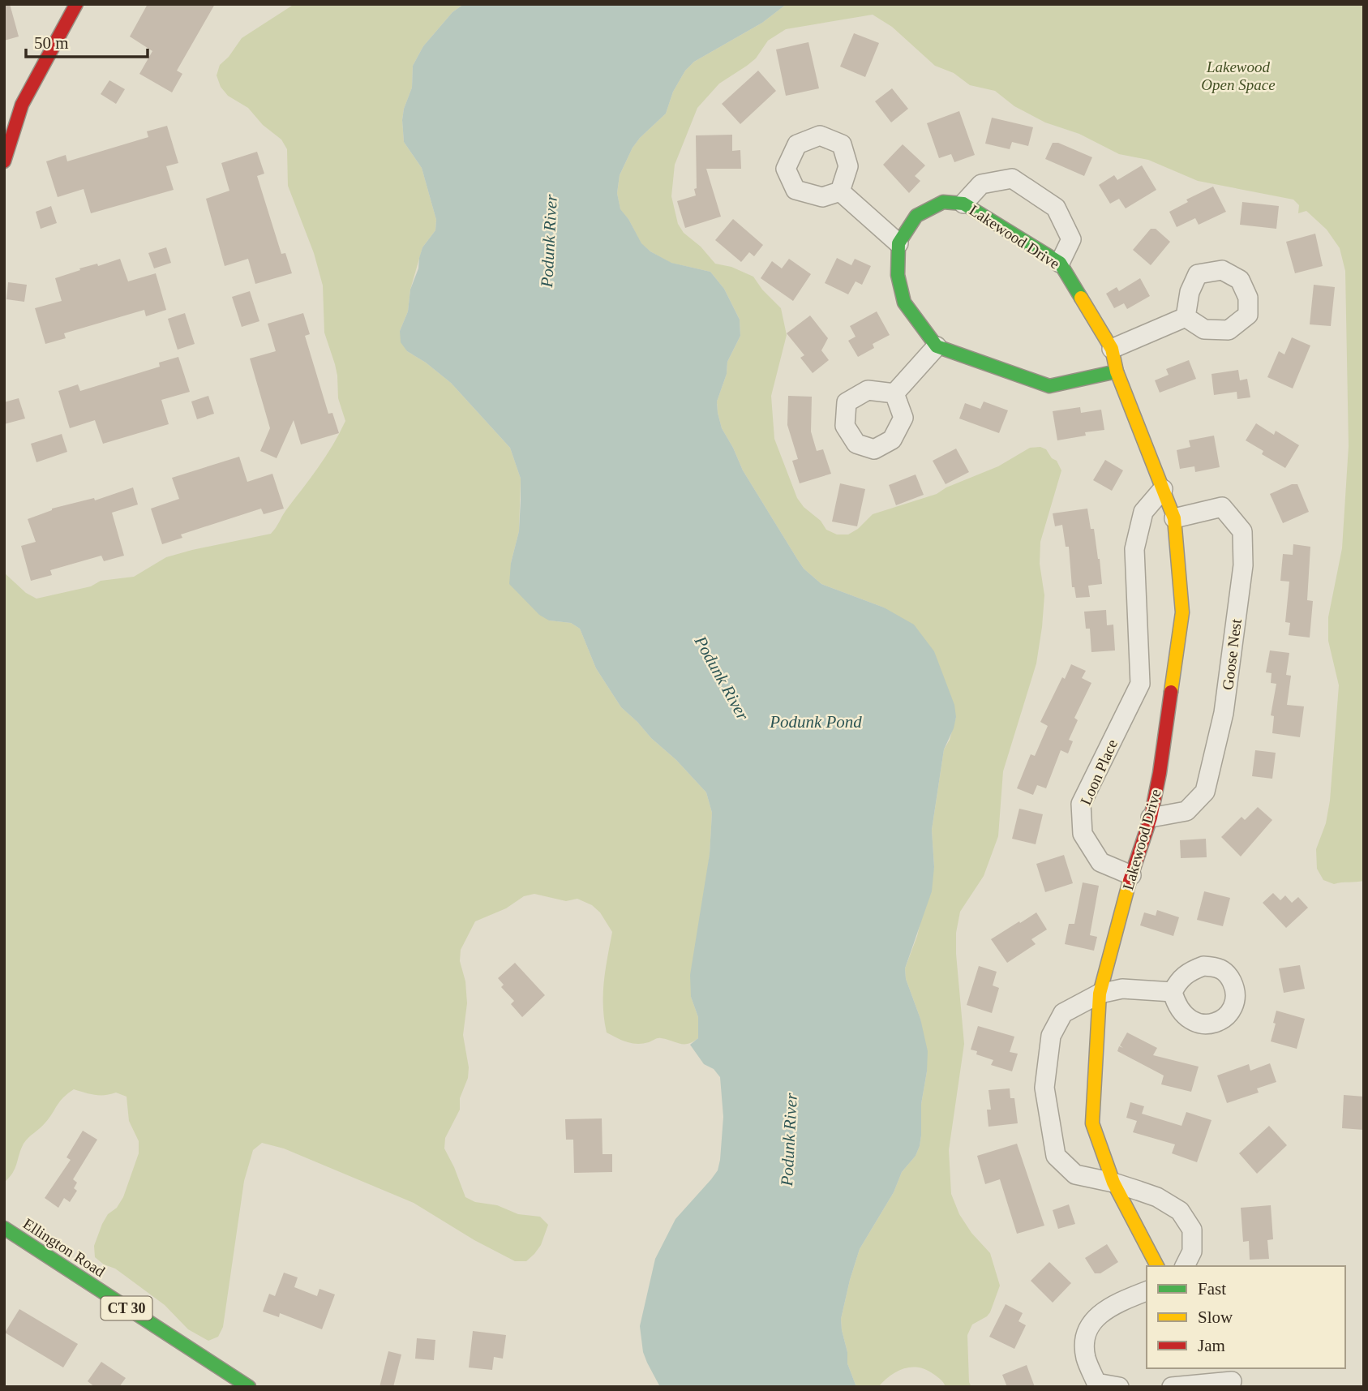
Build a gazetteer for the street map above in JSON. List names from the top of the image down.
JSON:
{
  "streets": {
    "street": [
      "Lakewood Drive",
      "Goose Nest",
      "Loon Place",
      "Ellington Road",
      "CT 30"
    ]
  },
  "crossings": [
    ["Lakewood Drive", "Goose Nest"],
    ["Lakewood Drive", "Loon Place"]
  ],
  "water": ["Podunk River", "Podunk Pond"],
  "parks": ["Lakewood Open Space"],
  "legend": ["Fast", "Slow", "Jam"],
  "scale_bar": "50 m"
}
